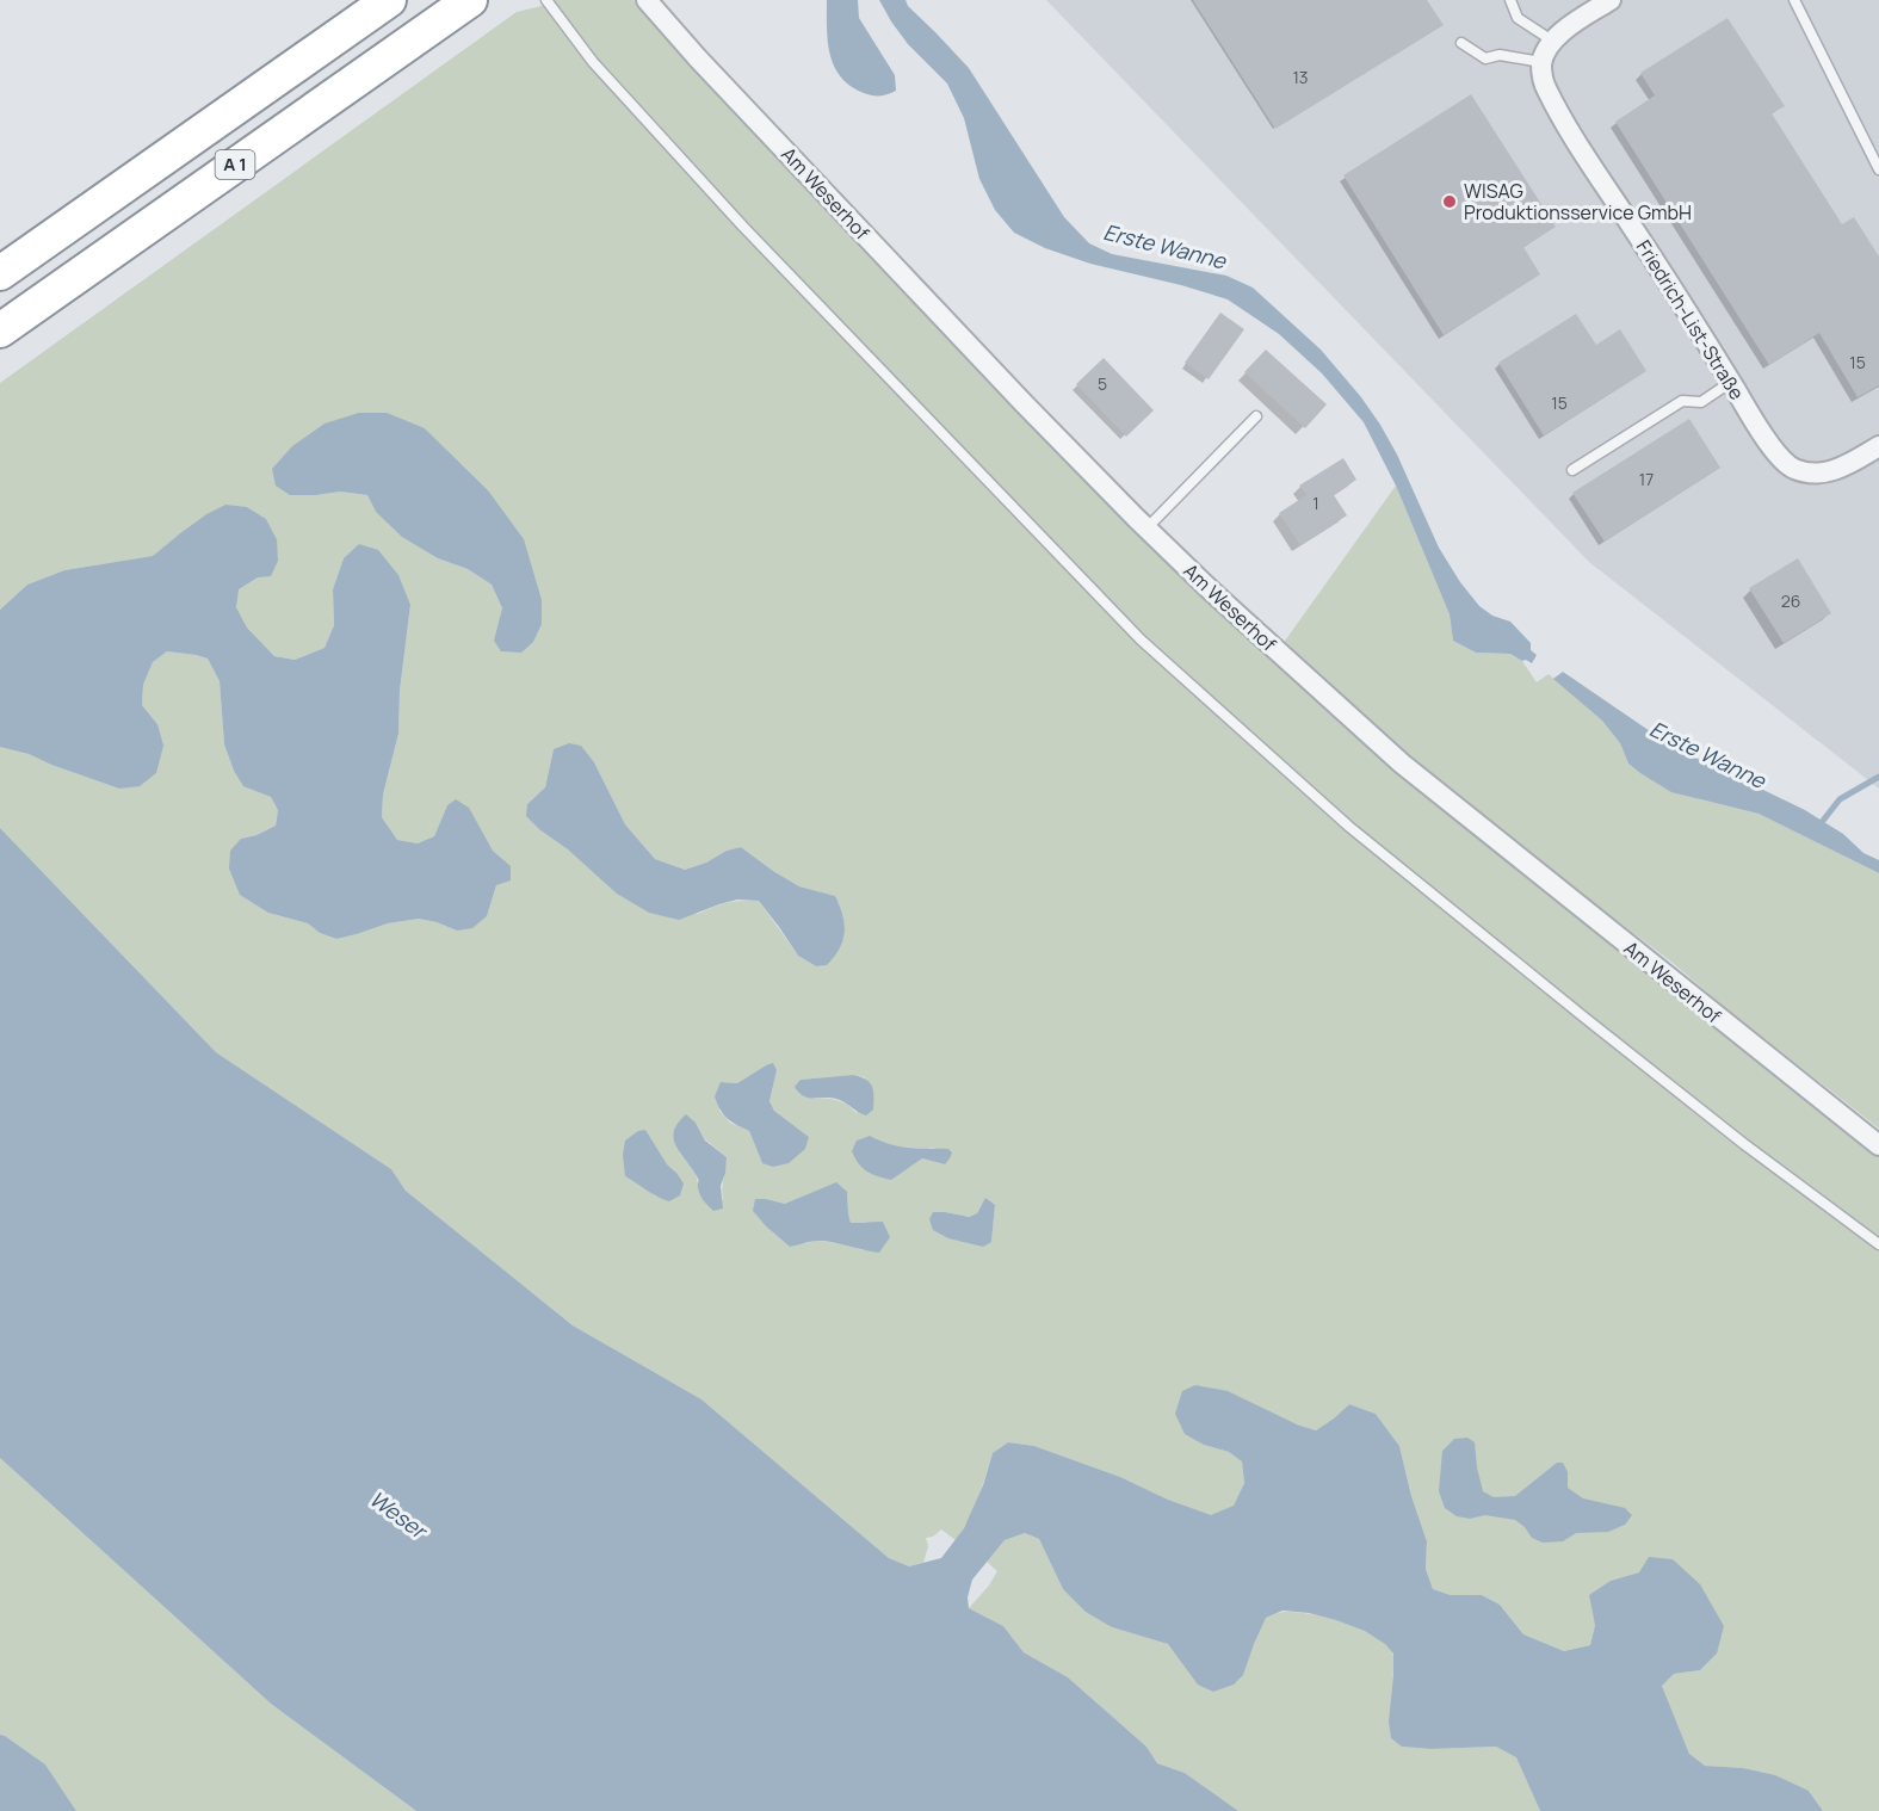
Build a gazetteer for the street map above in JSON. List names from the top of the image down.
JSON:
{
  "streets": {
    "highway": ["A 1"],
    "street": ["Am Weserhof", "Friedrich-List-Straße"]
  },
  "water": ["Erste Wanne", "Weser"],
  "places": ["WISAG Produktionsservice GmbH"],
  "house_numbers": [
    "13",
    "15",
    "5",
    "15",
    "17",
    "1",
    "26"
  ]
}
